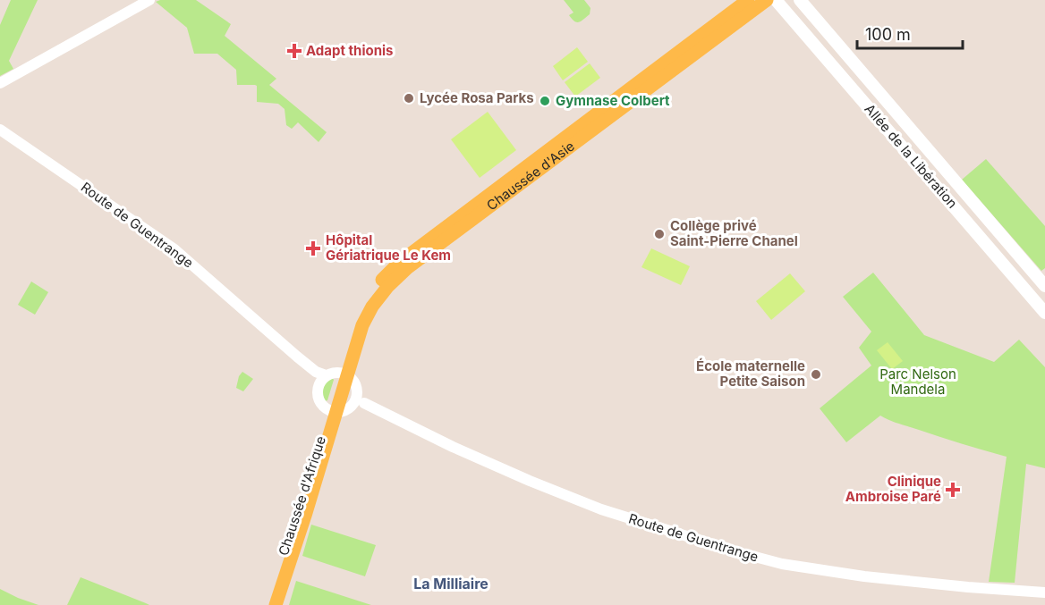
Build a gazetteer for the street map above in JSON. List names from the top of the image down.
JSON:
{
  "streets": {
    "main road": ["Allée de la Libération", "Chaussée d'Asie", "Chaussée d'Afrique"],
    "street": ["Route de Guentrange"]
  },
  "crossings": [
    ["Chaussée d'Asie", "Route de Guentrange"],
    ["Chaussée d'Asie", "Chaussée d'Afrique"]
  ],
  "districts": ["La Milliaire"],
  "parks": ["Parc Nelson Mandela"],
  "places": {
    "health": ["Adapt thionis", "Hôpital Gériatrique Le Kem", "Clinique Ambroise Paré"],
    "other": [
      "Lycée Rosa Parks",
      "Gymnase Colbert",
      "Collège privé Saint-Pierre Chanel",
      "École maternelle Petite Saison"
    ]
  },
  "scale_bar": "100 m"
}
